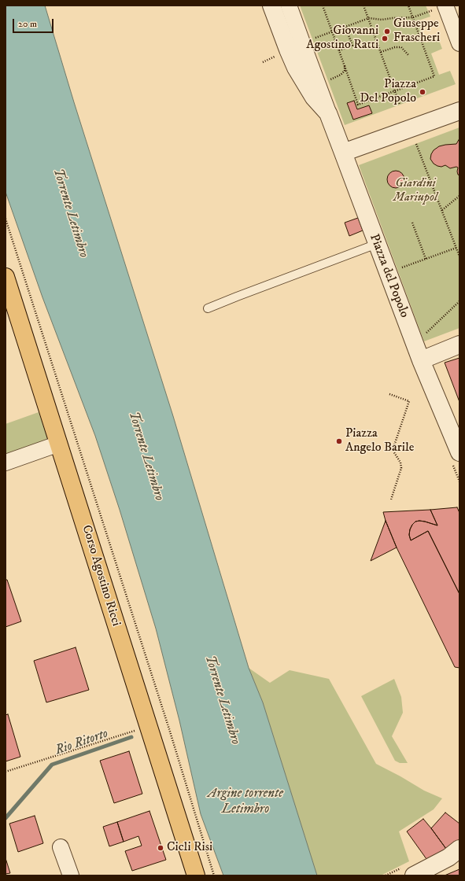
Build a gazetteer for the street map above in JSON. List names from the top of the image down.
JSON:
{
  "streets": {
    "main road": ["Corso Agostino Ricci"],
    "street": ["Piazza del Popolo"]
  },
  "water": ["Torrente Letimbro", "Rio Ritorto", "Argine torrente Letimbro"],
  "parks": ["Giardini Mariupol"],
  "places": [
    "Giuseppe Frascheri",
    "Giovanni Agostino Ratti",
    "Piazza Del Popolo",
    "Piazza Angelo Barile",
    "Cicli Risi"
  ],
  "scale_bar": "20 m"
}
